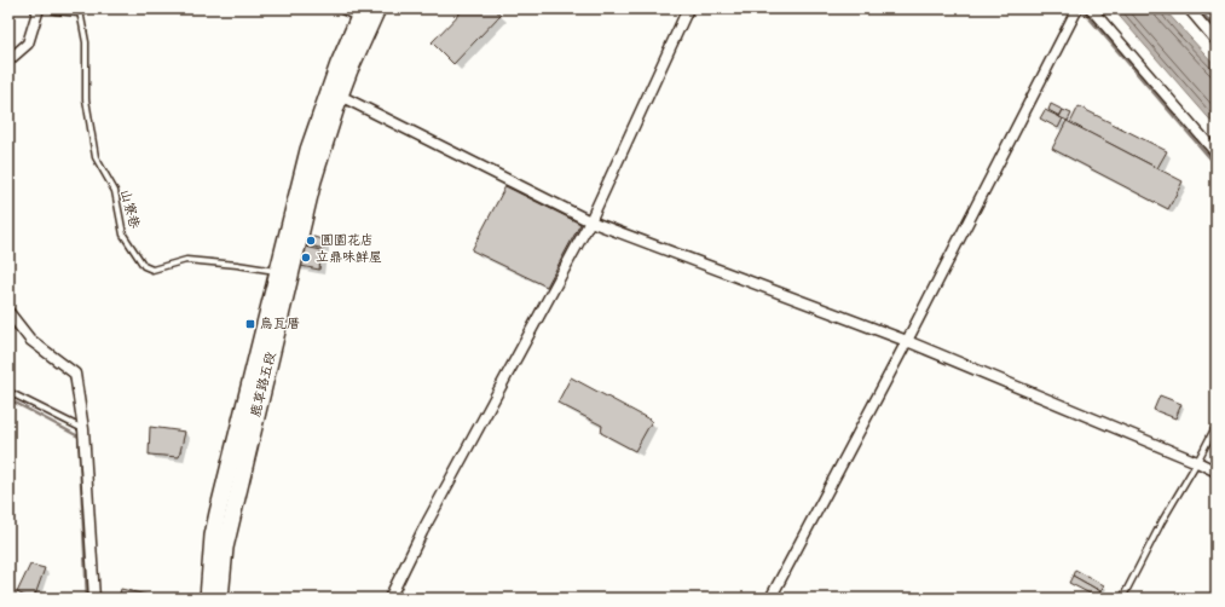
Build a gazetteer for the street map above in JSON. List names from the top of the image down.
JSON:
{
  "streets": {
    "main road": ["鹿草路五段"],
    "lane": ["山寮巷"]
  },
  "crossings": [
    ["山寮巷", "鹿草路五段"]
  ],
  "places": {
    "other": ["圓園花店", "立鼎味鮮屋"],
    "transit": ["烏瓦厝"]
  }
}
